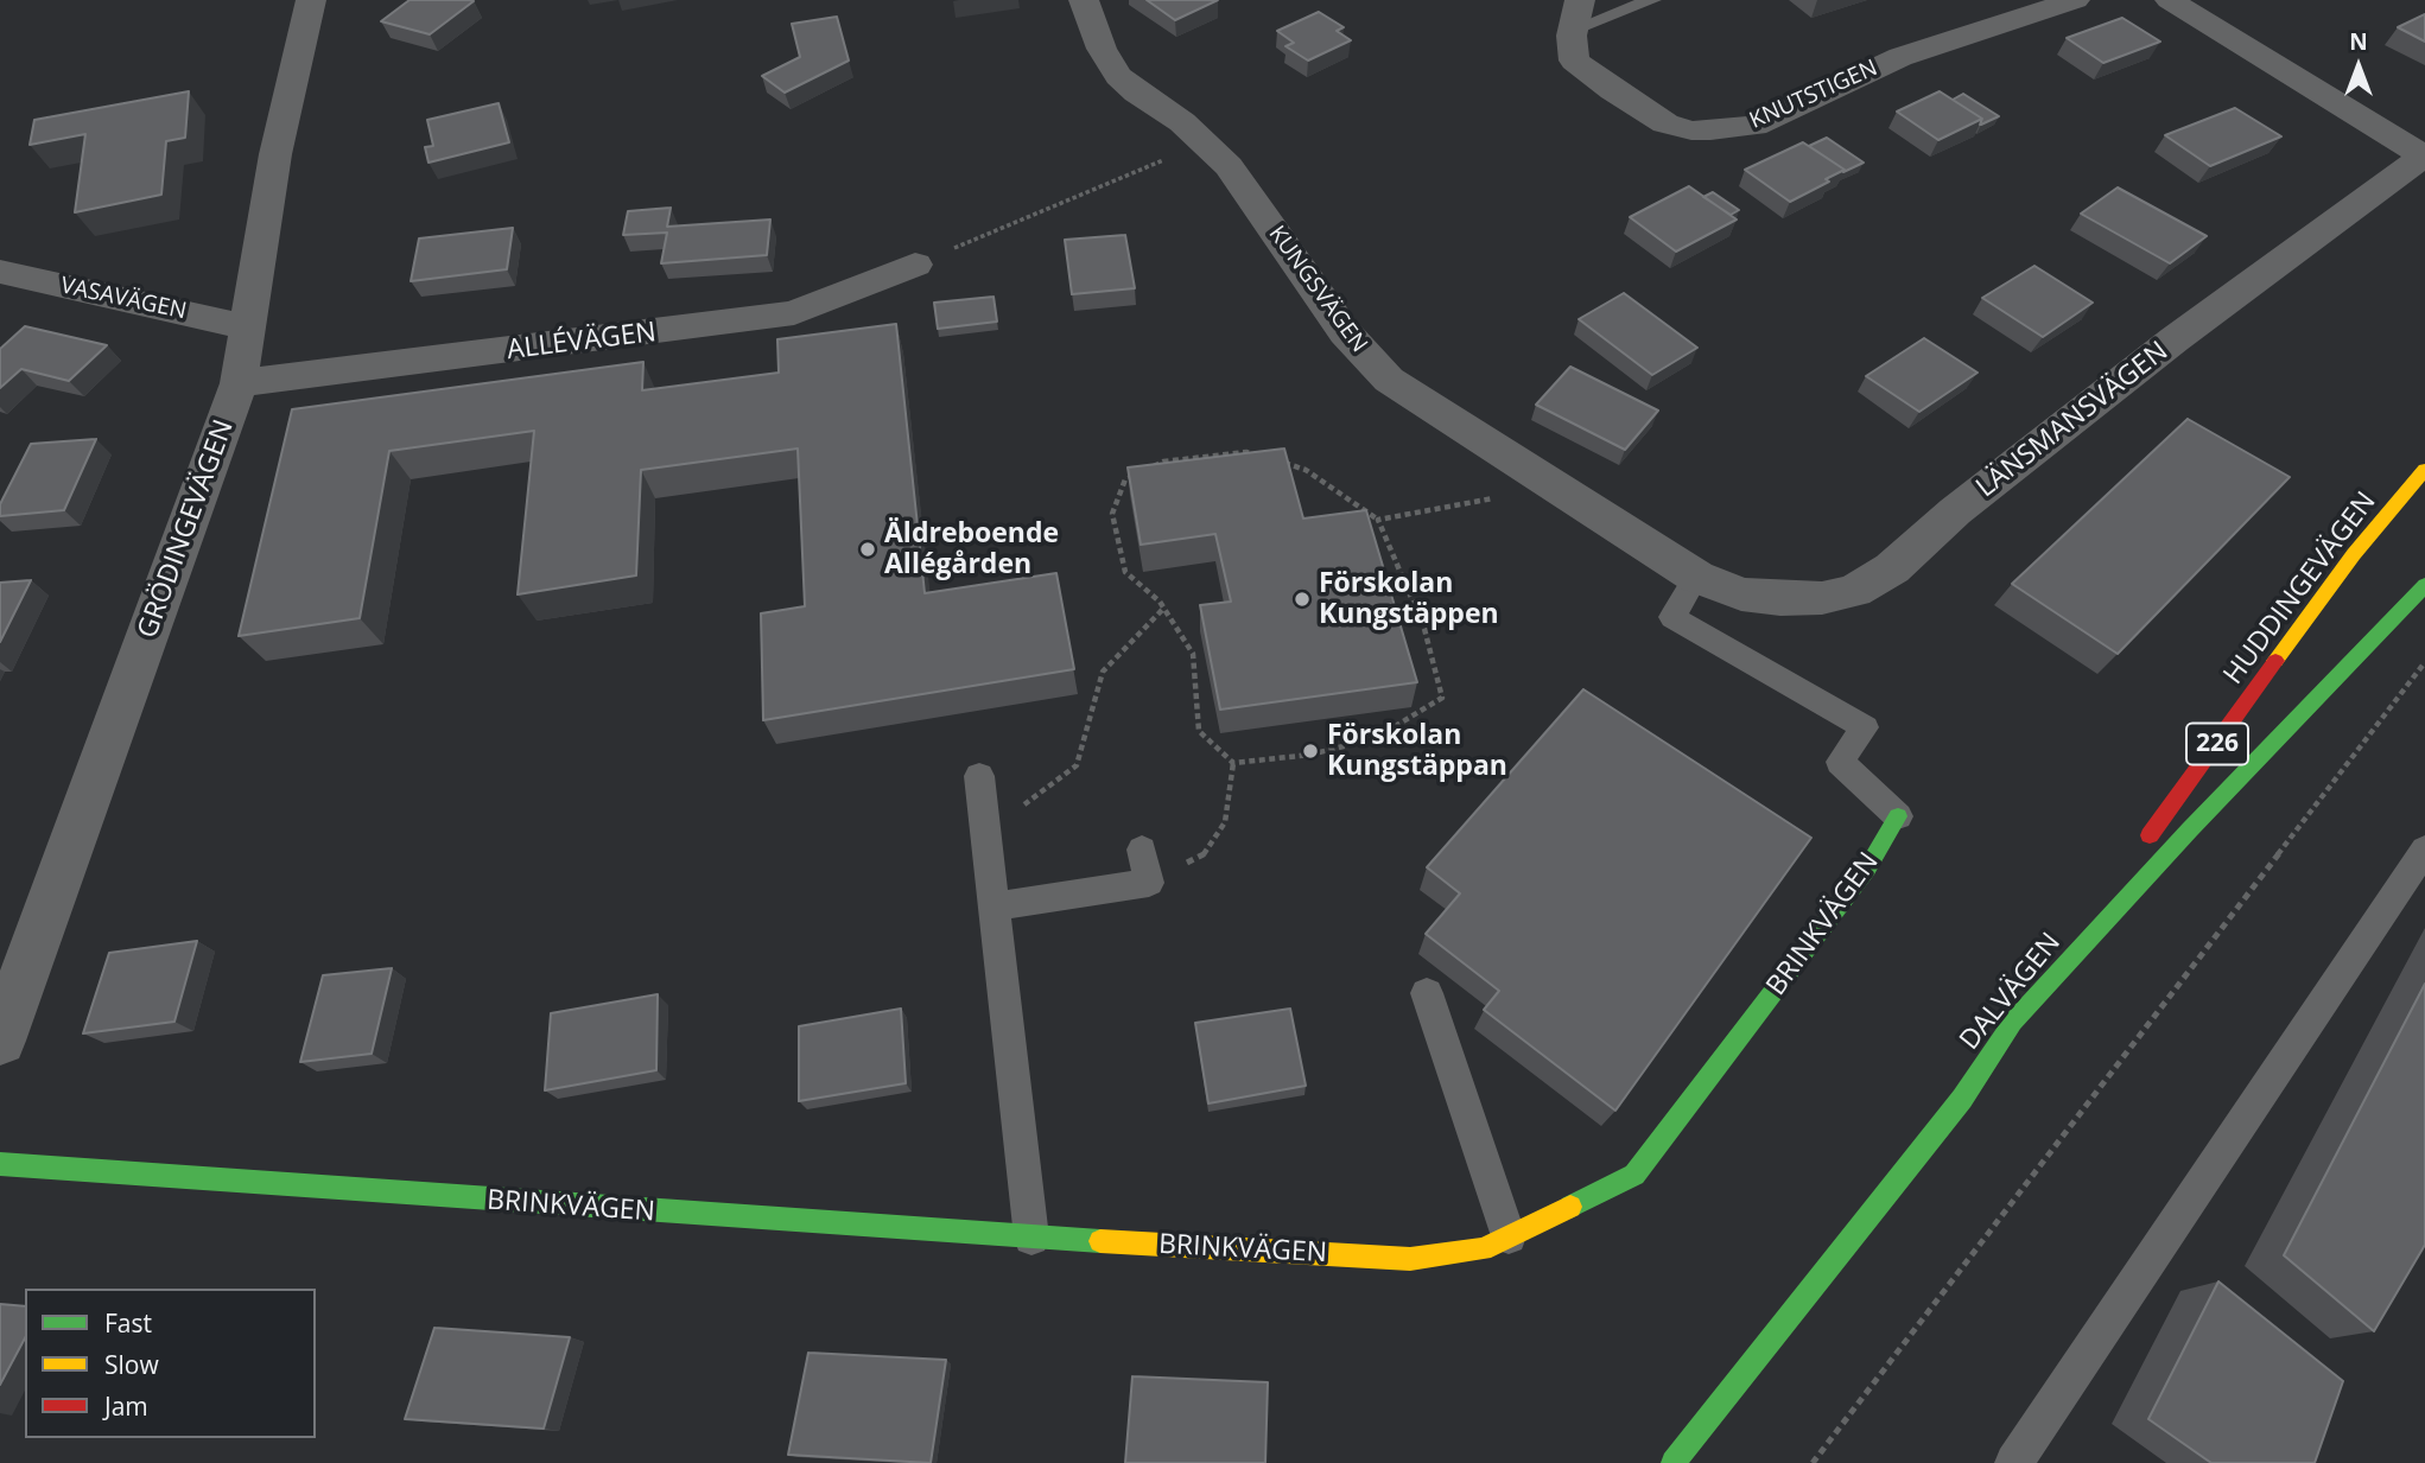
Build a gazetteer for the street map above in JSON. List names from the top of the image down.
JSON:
{
  "streets": {
    "main road": [
      "HUDDINGEVÄGEN",
      "226",
      "BRINKVÄGEN",
      "DALVÄGEN"
    ],
    "street": [
      "KNUTSTIGEN",
      "KUNGSVÄGEN",
      "VASAVÄGEN",
      "ALLÉVÄGEN",
      "LÄNSMANSVÄGEN",
      "GRÖDINGEVÄGEN"
    ]
  },
  "crossings": [
    ["KUNGSVÄGEN", "LÄNSMANSVÄGEN"],
    ["KUNGSVÄGEN", "BRINKVÄGEN"],
    ["VASAVÄGEN", "GRÖDINGEVÄGEN"],
    ["ALLÉVÄGEN", "GRÖDINGEVÄGEN"],
    ["LÄNSMANSVÄGEN", "BRINKVÄGEN"],
    ["226", "DALVÄGEN"]
  ],
  "places": ["Äldreboende Allégården", "Förskolan Kungstäppen", "Förskolan Kungstäppan"],
  "legend": ["Fast", "Slow", "Jam"],
  "north": "top"
}
